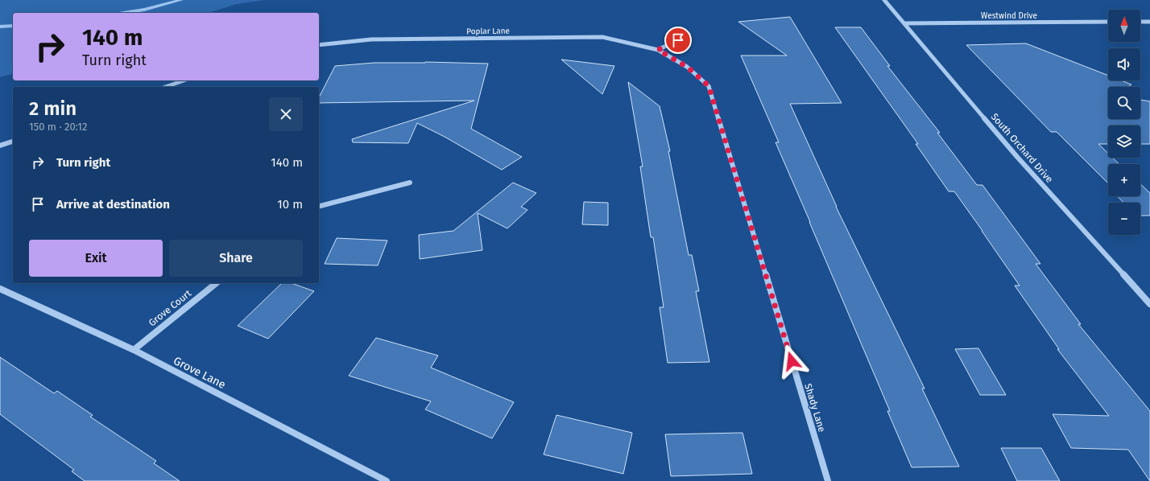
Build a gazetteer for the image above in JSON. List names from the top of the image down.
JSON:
{
  "streets": {
    "street": [
      "Westwind Drive",
      "Poplar Lane",
      "South Orchard Drive",
      "Grove Court",
      "Grove Lane",
      "Shady Lane"
    ]
  },
  "crossings": [
    ["Westwind Drive", "South Orchard Drive"],
    ["Poplar Lane", "Shady Lane"],
    ["Grove Court", "Grove Lane"]
  ],
  "north": "top",
  "page": {
    "map_buttons": ["+", "−"],
    "turn": ["140 m", "Turn right"],
    "heading": ["2 min", "150 m · 20:12"],
    "list": [
      {
        "name": "Turn right",
        "value": "140 m"
      },
      {
        "name": "Arrive at destination",
        "value": "10 m"
      }
    ],
    "buttons": ["Exit", "Share"]
  }
}
